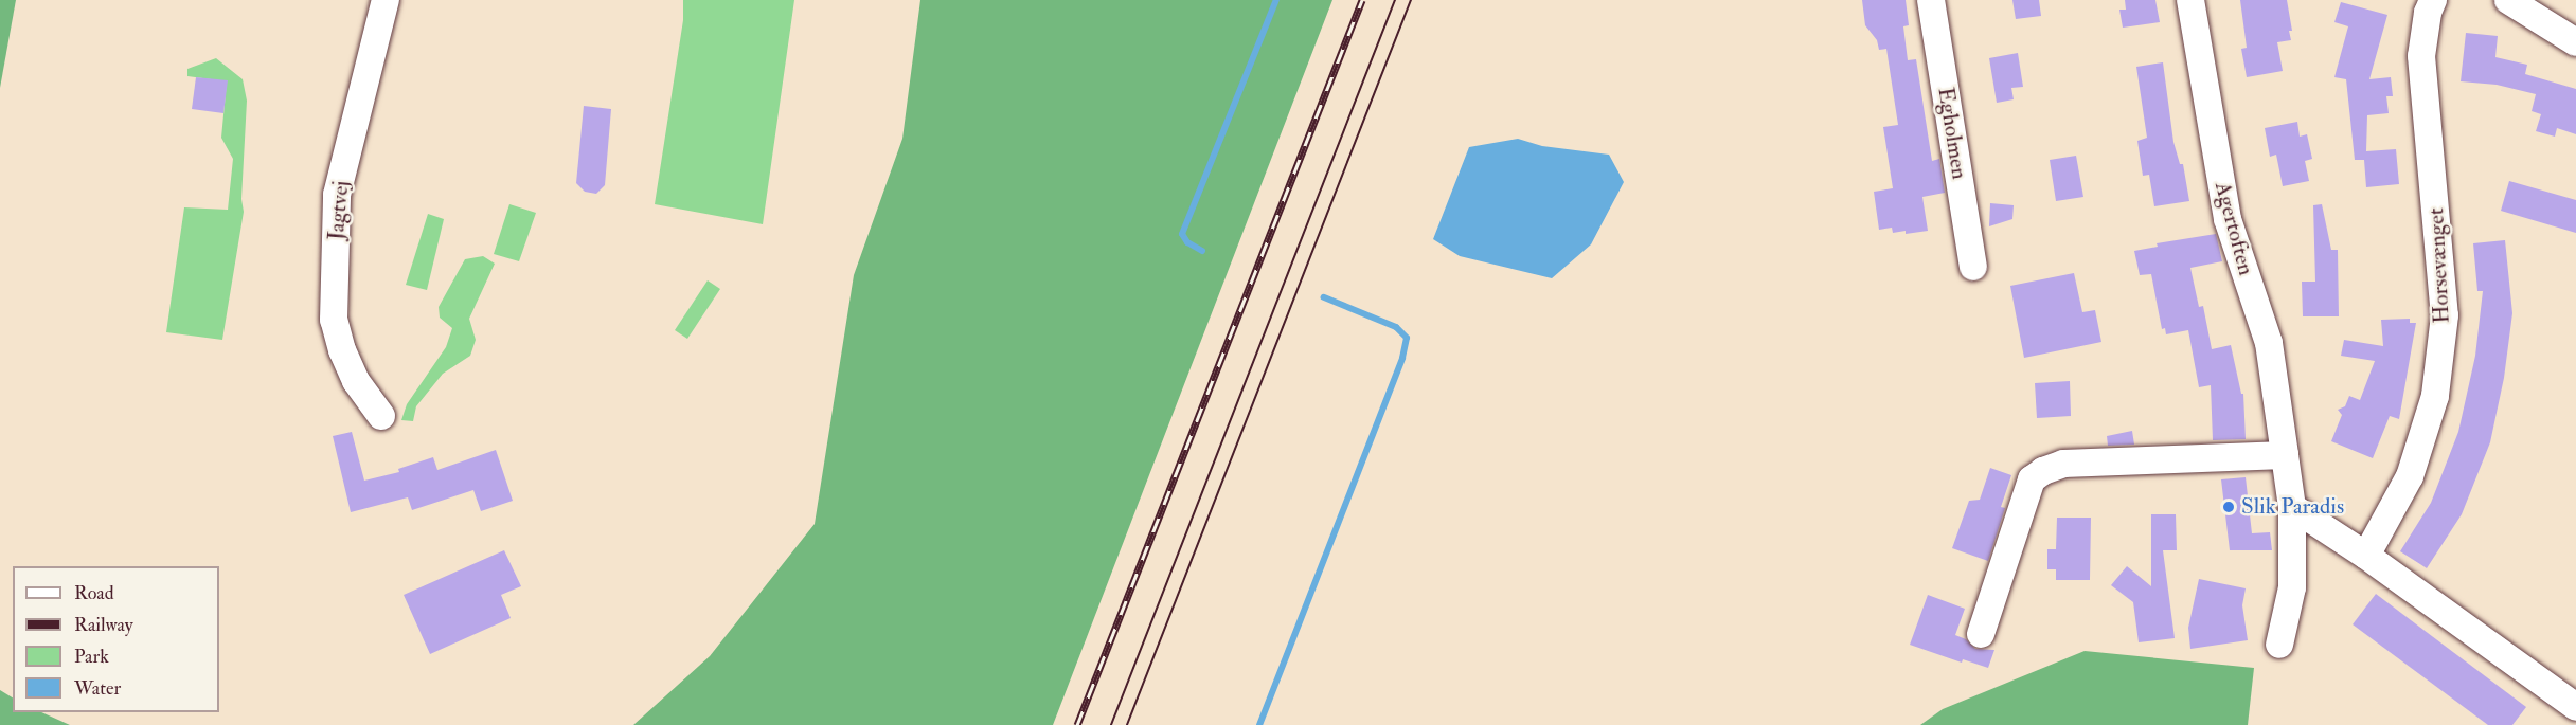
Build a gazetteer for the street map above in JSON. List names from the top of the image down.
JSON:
{
  "streets": {
    "street": [
      "Egholmen",
      "Jagtvej",
      "Agertoften",
      "Horsevænget"
    ]
  },
  "places": ["Slik Paradis"],
  "legend": [
    "Road",
    "Railway",
    "Park",
    "Water"
  ]
}
